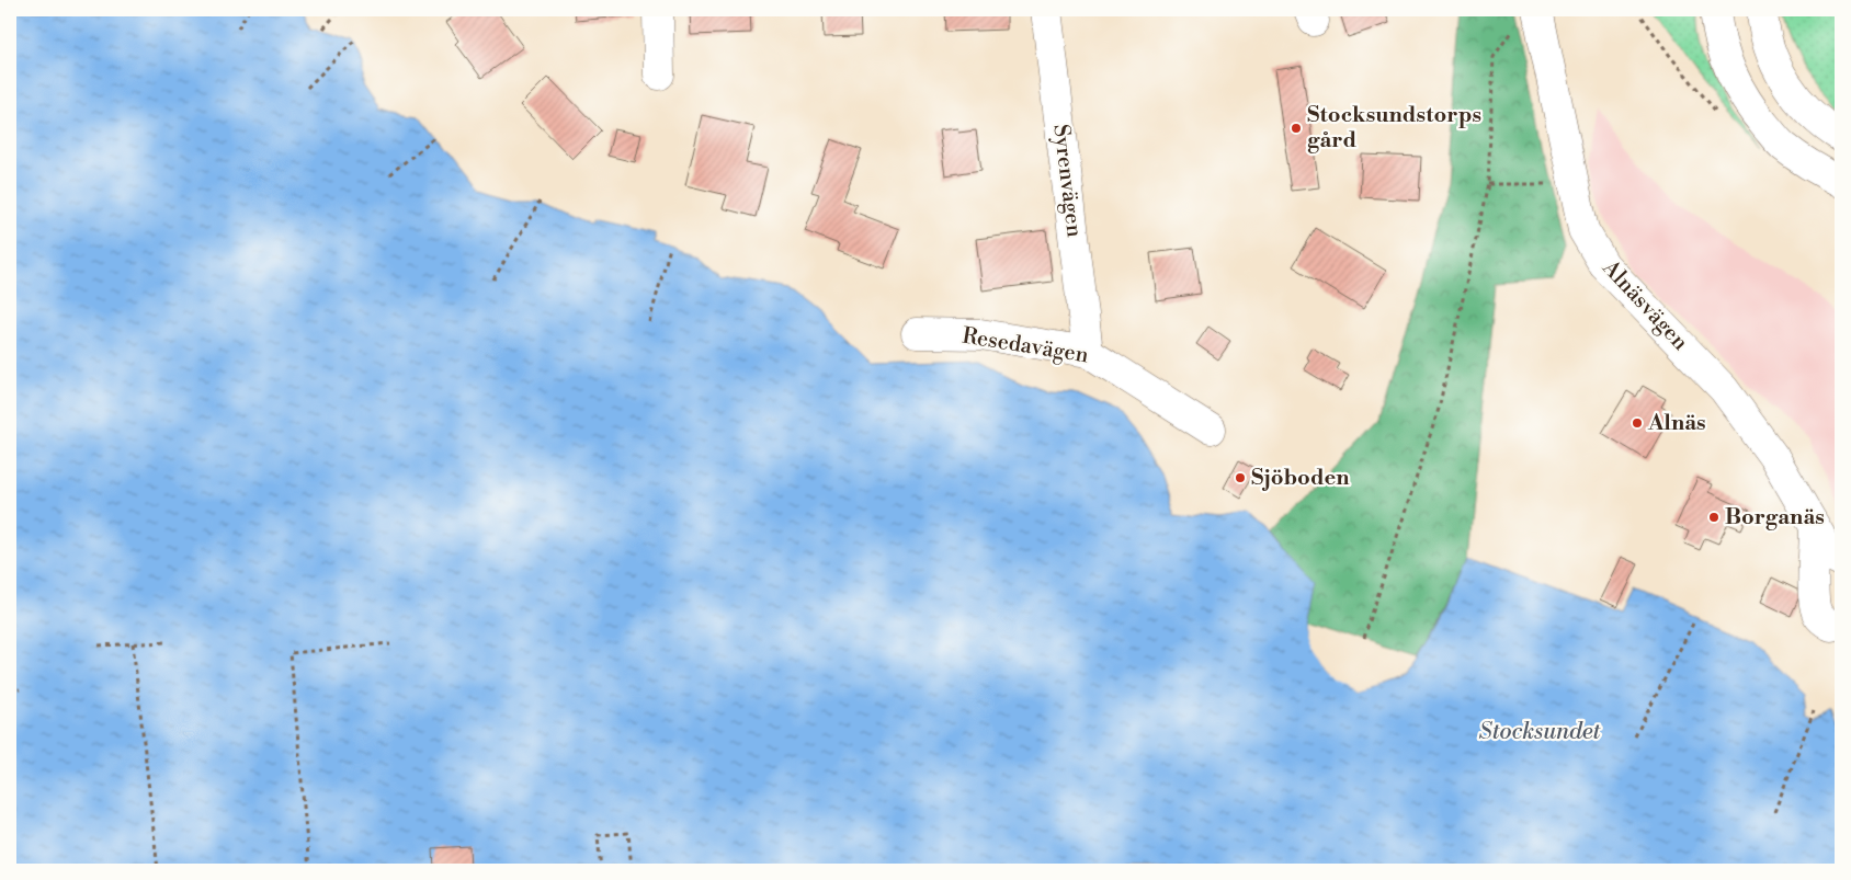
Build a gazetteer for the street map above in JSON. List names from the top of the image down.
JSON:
{
  "streets": {
    "main road": ["Syrenvägen", "Alnäsvägen", "Resedavägen"]
  },
  "crossings": [
    ["Syrenvägen", "Resedavägen"]
  ],
  "water": ["Stocksundet"],
  "places": [
    "Stocksundstorps gård",
    "Alnäs",
    "Sjöboden",
    "Borganäs"
  ]
}
